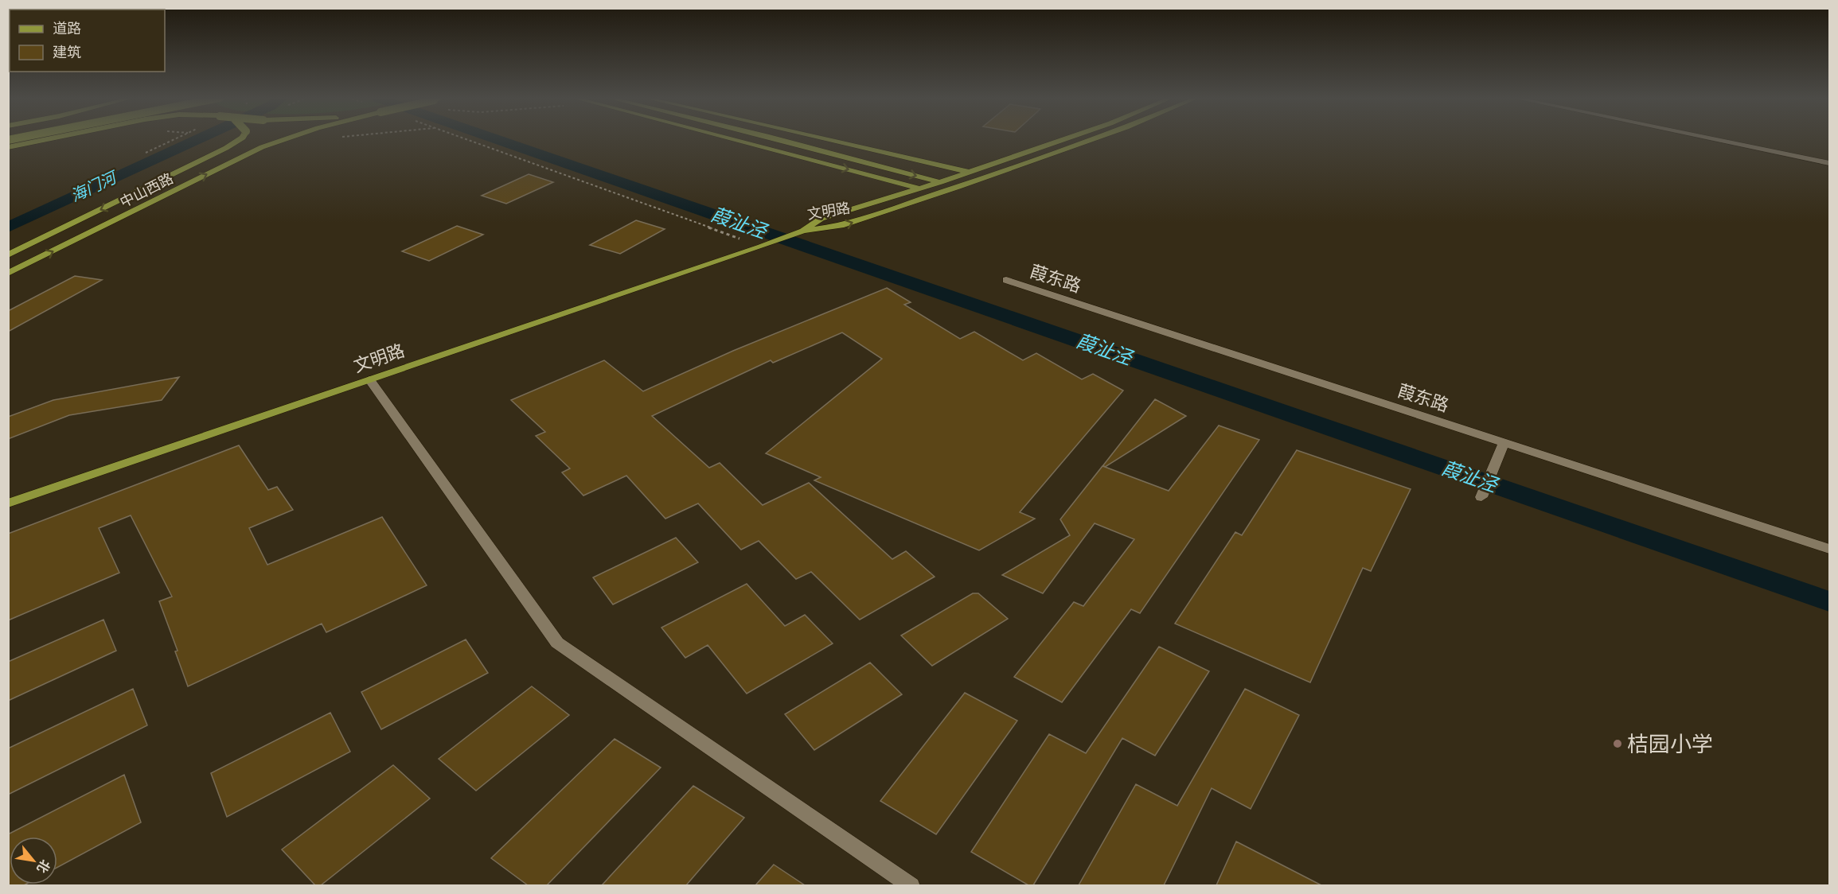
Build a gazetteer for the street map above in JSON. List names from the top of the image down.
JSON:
{
  "streets": {
    "main road": ["中山西路", "文明路"],
    "street": ["葭东路"]
  },
  "water": ["海门河", "葭沚泾"],
  "places": ["桔园小学"],
  "legend": ["道路", "建筑"],
  "north": "bottom right"
}
